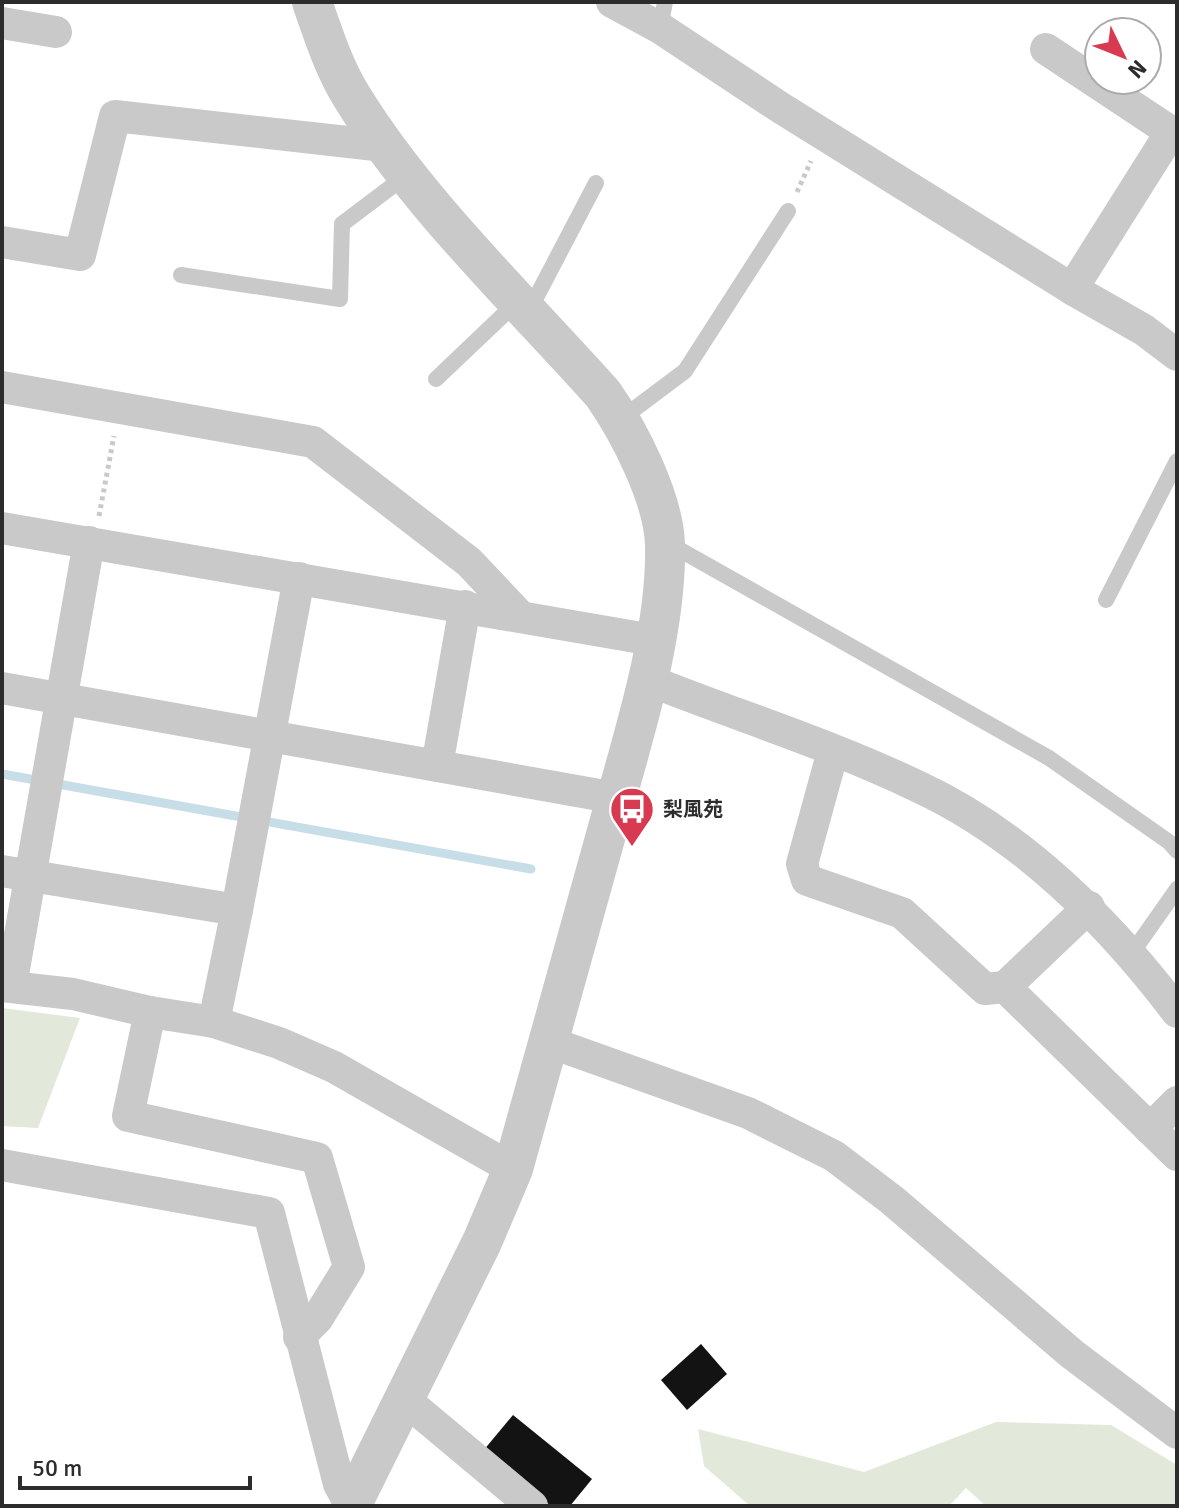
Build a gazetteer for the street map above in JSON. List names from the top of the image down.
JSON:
{
  "places": {
    "bus stop": ["梨風苑"]
  },
  "scale_bar": "50 m",
  "north": "bottom right"
}
